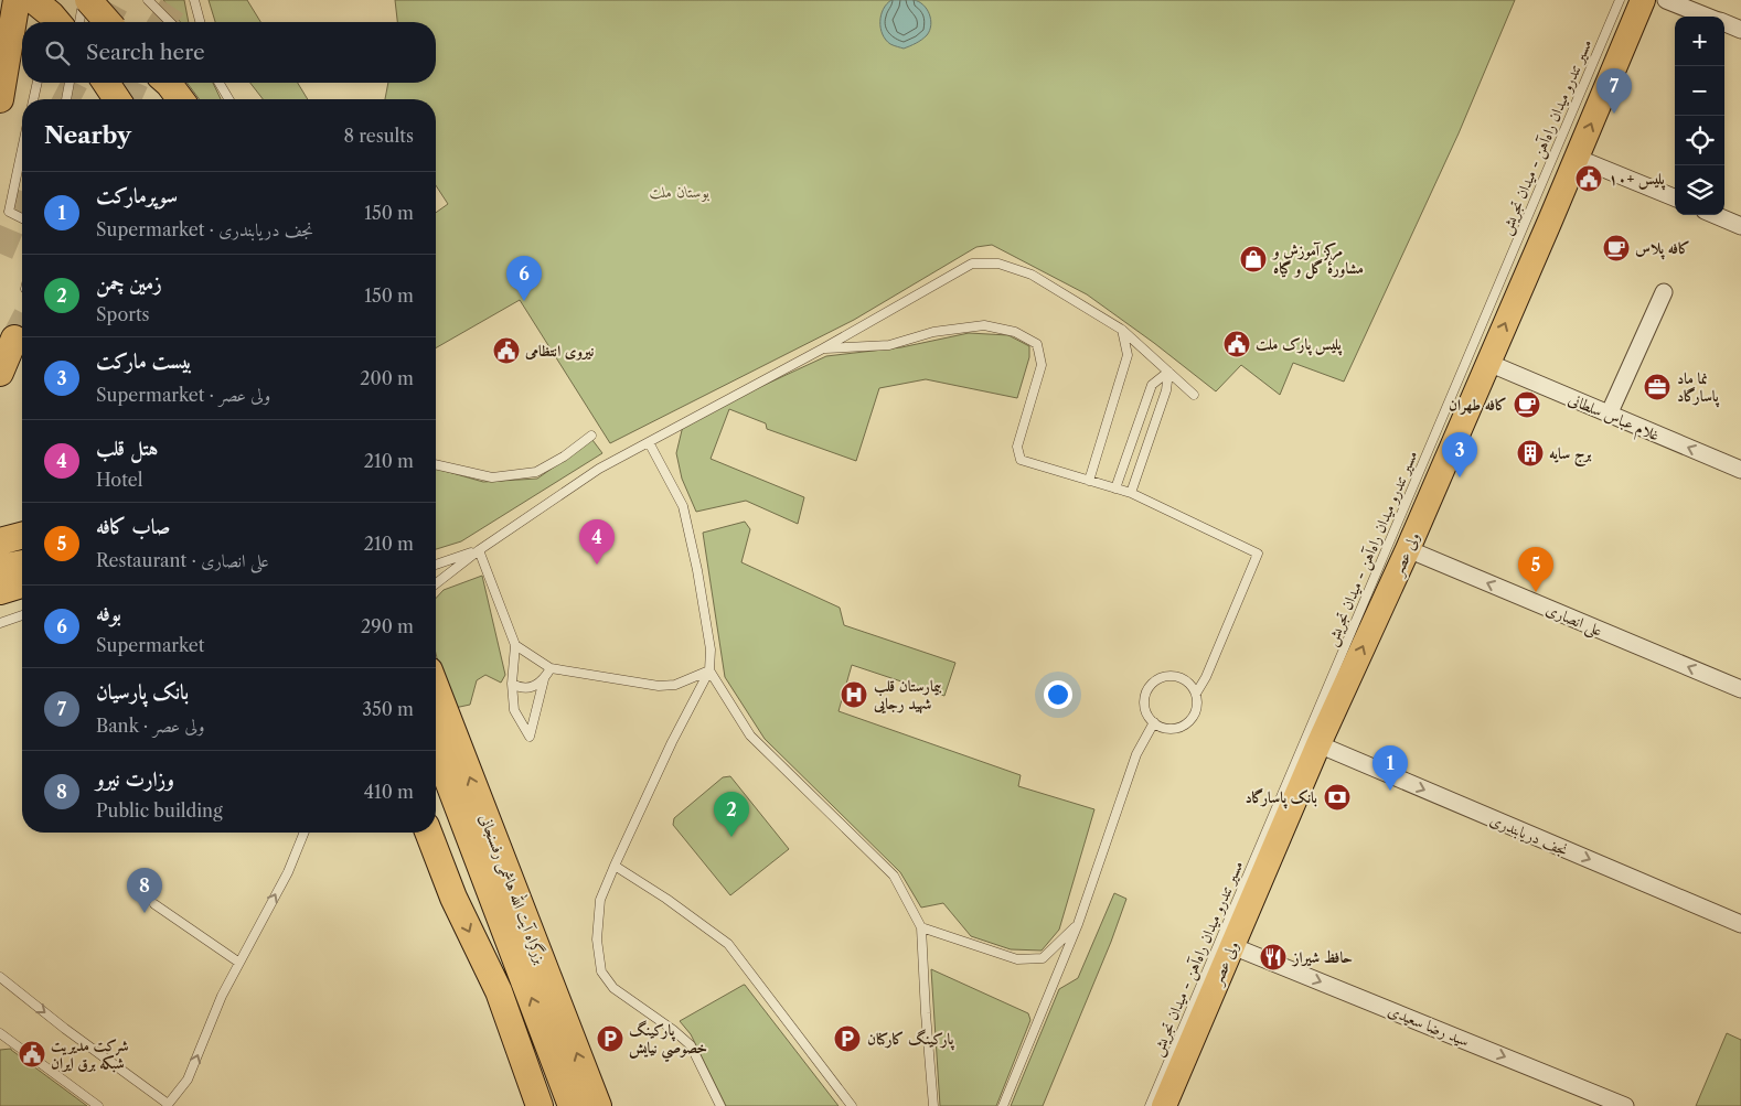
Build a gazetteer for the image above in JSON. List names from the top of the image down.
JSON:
{
  "streets": {
    "highway": ["بزرگراه آیت الله هاشمی رفسنجانی"],
    "main road": ["ولی عصر"],
    "street": [
      "غلام عباس سلطانی",
      "علی انصاری",
      "نجف دریابندری",
      "سید رضا سعیدی"
    ],
    "lane": ["مسیر تندرو میدان راه‌آهن - میدان تجریش"]
  },
  "crossings": [
    ["غلام عباس سلطانی", "ولی عصر"],
    ["ولی عصر", "علی انصاری"],
    ["ولی عصر", "نجف دریابندری"],
    ["ولی عصر", "سید رضا سعیدی"]
  ],
  "one_way": [
    "غلام عباس سلطانی",
    "ولی عصر",
    "علی انصاری",
    "نجف دریابندری",
    "سید رضا سعیدی"
  ],
  "parks": ["بوستان ملت"],
  "places": {
    "public building": [
      "پلیس +۱۰",
      "پلیس پارک ملت",
      "نیروی انتظامی",
      "شرکت مدیریت شبکه برق ایران"
    ],
    "cafe": ["کافه پلاس", "کافه طهران"],
    "shop": ["مرکز آموزش و مشاورهٔ گل و گیاه"],
    "office": ["نما ماد پاسارگاد"],
    "building": ["برج سایه"],
    "hospital": ["بیمارستان قلب شهید رجایی"],
    "bank": ["بانک پاسارگاد"],
    "restaurant": ["حافظ شیراز"],
    "parking": ["پاركينگ خصوصي نيايش", "پارکینگ کارکنان"]
  },
  "page": {
    "map_buttons": ["+", "−"],
    "search": "Search here",
    "pins": [
      "7",
      "6",
      "3",
      "4",
      "5",
      "1",
      "2",
      "8"
    ],
    "heading": ["Nearby", "8 results"],
    "list": [
      {
        "mark": "1",
        "name": "سوپرمارکت",
        "note": "Supermarket · نجف دریابندری",
        "value": "150 m"
      },
      {
        "mark": "2",
        "name": "زمین چمن",
        "note": "Sports",
        "value": "150 m"
      },
      {
        "mark": "3",
        "name": "بیست مارکت",
        "note": "Supermarket · ولی عصر",
        "value": "200 m"
      },
      {
        "mark": "4",
        "name": "هتل قلب",
        "note": "Hotel",
        "value": "210 m"
      },
      {
        "mark": "5",
        "name": "صاب کافه",
        "note": "Restaurant · علی انصاری",
        "value": "210 m"
      },
      {
        "mark": "6",
        "name": "بوفه",
        "note": "Supermarket",
        "value": "290 m"
      },
      {
        "mark": "7",
        "name": "بانک پارسیان",
        "note": "Bank · ولی عصر",
        "value": "350 m"
      },
      {
        "mark": "8",
        "name": "وزارت نیرو",
        "note": "Public building",
        "value": "410 m"
      }
    ]
  }
}
